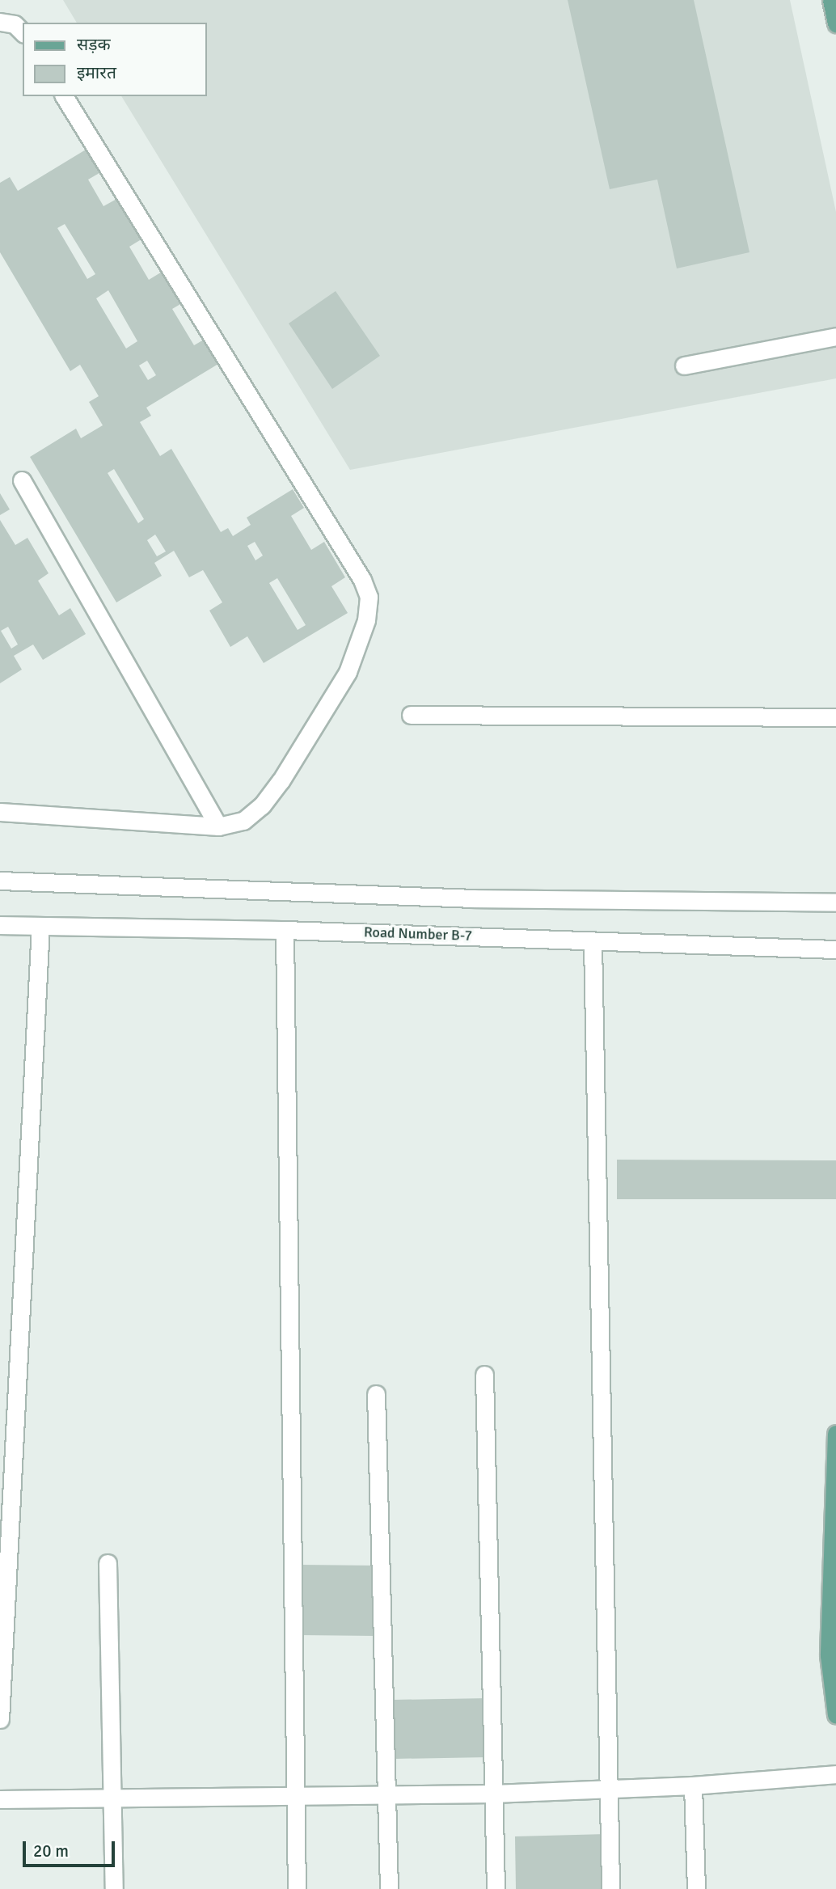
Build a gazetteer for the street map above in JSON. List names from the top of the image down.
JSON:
{
  "streets": {
    "street": ["Road Number B-7"]
  },
  "legend": ["सड़क", "इमारत"],
  "scale_bar": "20 m"
}
